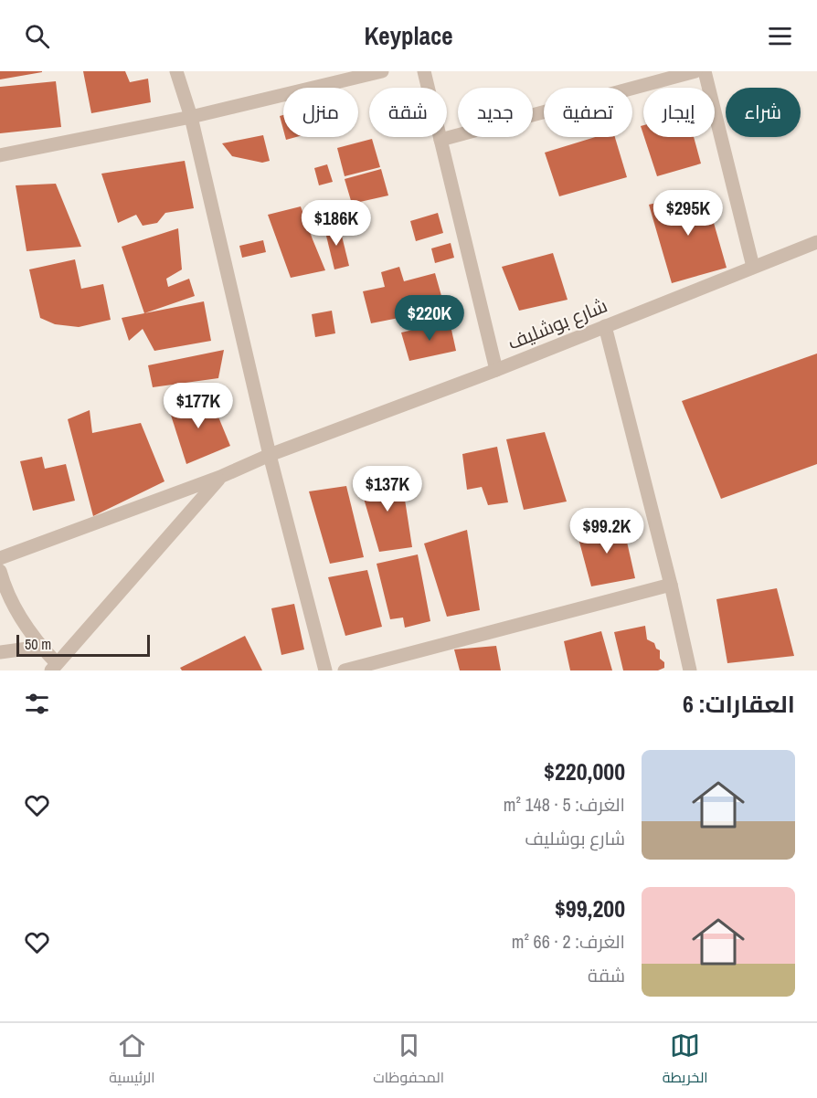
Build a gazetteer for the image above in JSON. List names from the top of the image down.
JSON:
{
  "streets": {
    "street": ["شارع بوشليف"]
  },
  "scale_bar": "50 m",
  "page": {
    "header": "Keyplace",
    "chip": [
      "شراء",
      "إيجار",
      "تصفية",
      "جديد",
      "شقة",
      "منزل"
    ],
    "price": [
      "$295K",
      "$186K",
      "$220K",
      "$177K",
      "$137K",
      "$99.2K"
    ],
    "scale": "50 m",
    "heading": "العقارات: 6",
    "list": [
      {
        "name": "$220,000",
        "note": "الغرف: 5 · 148 m² · شارع بوشليف"
      },
      {
        "name": "$99,200",
        "note": "الغرف: 2 · 66 m² · شقة"
      }
    ],
    "tabs": ["الخريطة", "المحفوظات", "الرئيسية"]
  }
}
